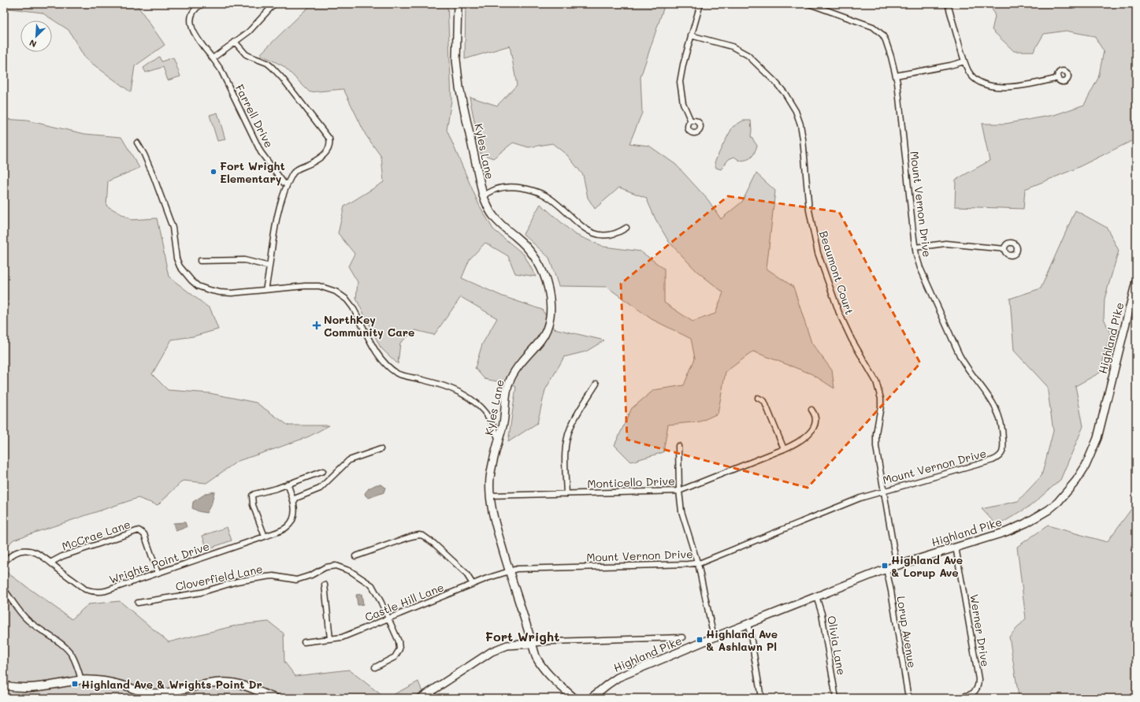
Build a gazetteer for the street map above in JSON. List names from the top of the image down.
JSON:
{
  "streets": {
    "main road": ["Kyles Lane", "Highland Pike"],
    "street": [
      "Farrell Drive",
      "Mount Vernon Drive",
      "Beaumont Court",
      "Monticello Drive",
      "McCrae Lane",
      "Wrights Point Drive",
      "Cloverfield Lane",
      "Castle Hill Lane",
      "Werner Drive",
      "Lorup Avenue",
      "Olivia Lane"
    ]
  },
  "crossings": [
    ["Kyles Lane", "Mount Vernon Drive"],
    ["Kyles Lane", "Highland Pike"],
    ["Kyles Lane", "Monticello Drive"],
    ["Kyles Lane", "Castle Hill Lane"],
    ["Mount Vernon Drive", "Beaumont Court"],
    ["Mount Vernon Drive", "Castle Hill Lane"],
    ["Beaumont Court", "Highland Pike"],
    ["Highland Pike", "Werner Drive"],
    ["Highland Pike", "Lorup Avenue"],
    ["Highland Pike", "Olivia Lane"],
    ["McCrae Lane", "Wrights Point Drive"],
    ["Cloverfield Lane", "Castle Hill Lane"]
  ],
  "districts": ["Fort Wright"],
  "places": {
    "other": ["Fort Wright Elementary"],
    "health": ["NorthKey Community Care"],
    "transit": ["Highland Ave & Lorup Ave", "Highland Ave & Ashlawn Pl", "Highland Ave & Wrights Point Dr"]
  },
  "north": "bottom left"
}
